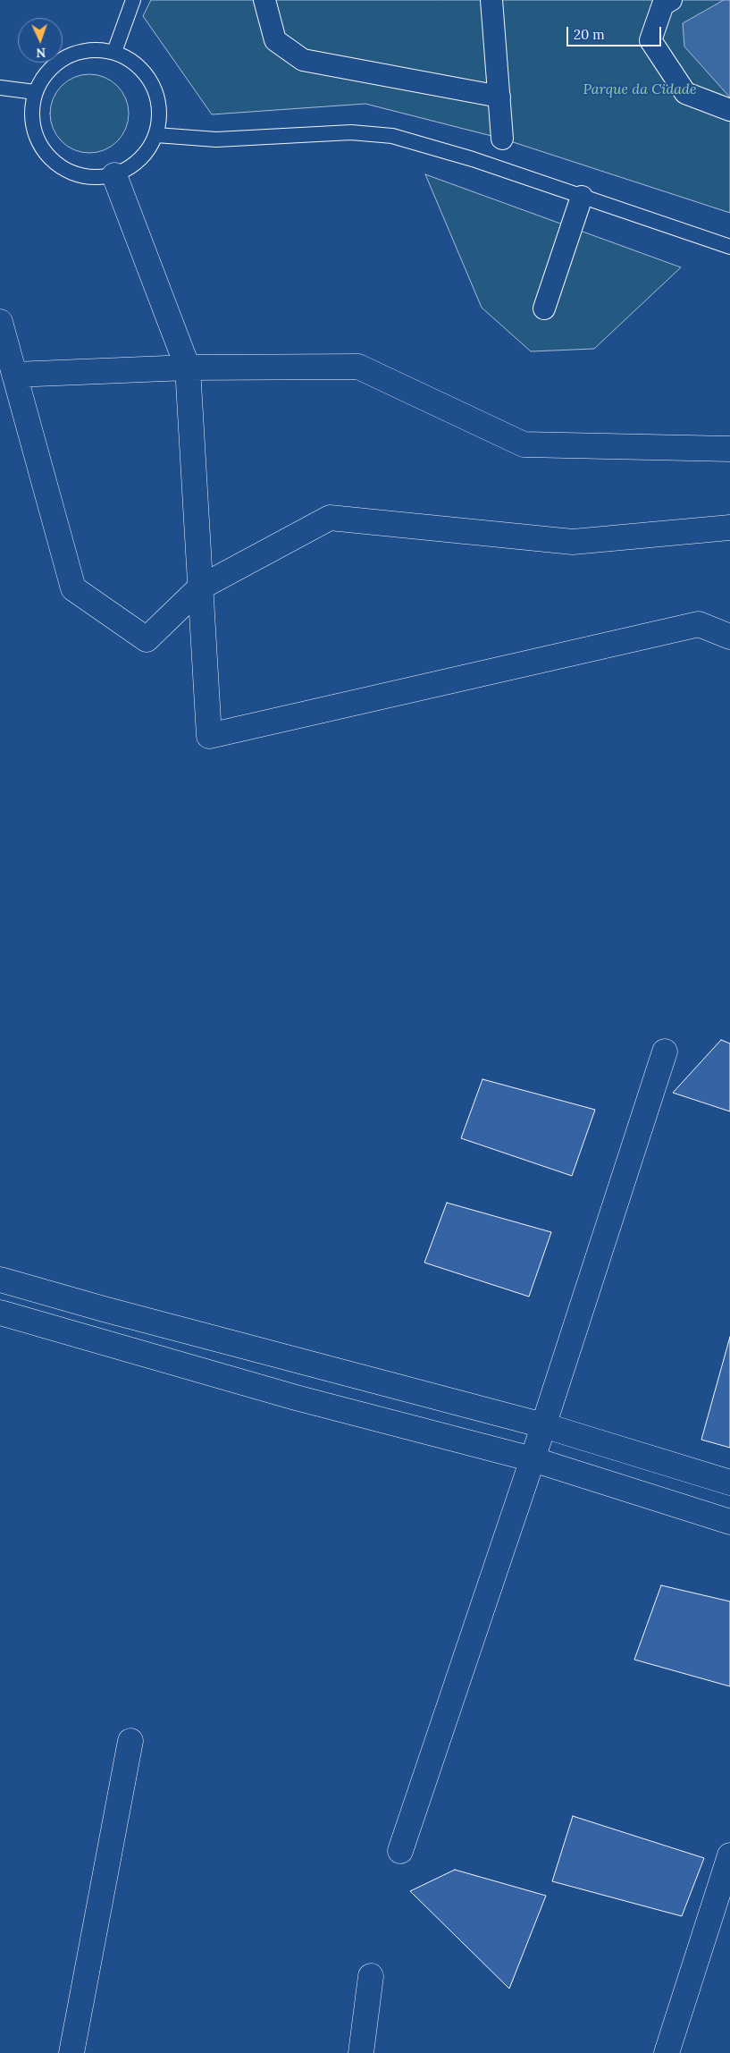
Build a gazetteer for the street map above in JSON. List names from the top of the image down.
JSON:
{
  "parks": ["Parque da Cidade"],
  "scale_bar": "20 m",
  "north": "bottom"
}
